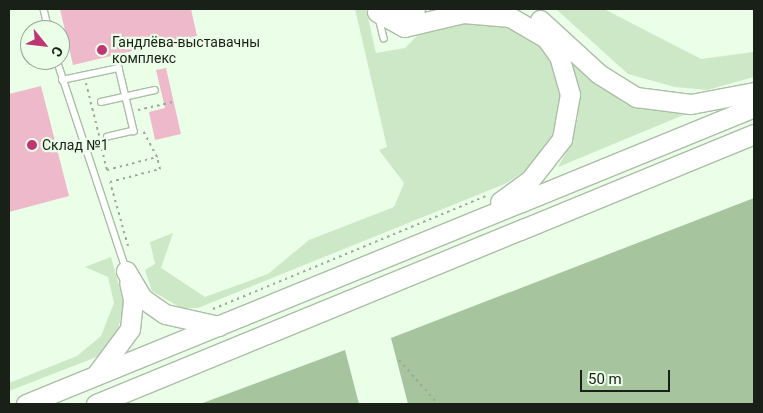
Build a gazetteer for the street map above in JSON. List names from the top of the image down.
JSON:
{
  "places": ["Гандлёва-выставачны комплекс", "Склад №1"],
  "scale_bar": "50 m",
  "north": "bottom right"
}
